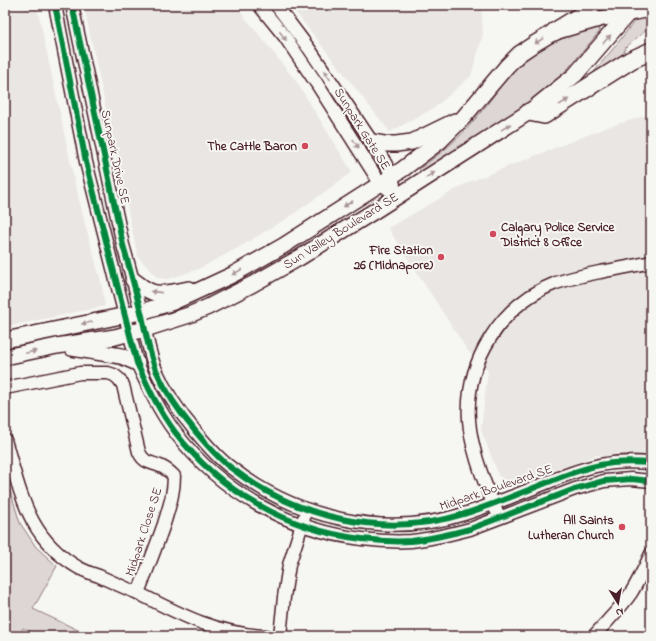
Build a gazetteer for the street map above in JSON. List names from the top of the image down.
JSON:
{
  "streets": {
    "main road": ["Sun Valley Boulevard SE"],
    "street": [
      "Sunpark Gate SE",
      "Sunpark Drive SE",
      "Midpark Boulevard SE",
      "Midpark Close SE"
    ]
  },
  "crossings": [
    ["Sunpark Gate SE", "Sun Valley Boulevard SE"],
    ["Sunpark Drive SE", "Sun Valley Boulevard SE"],
    ["Sunpark Drive SE", "Midpark Boulevard SE"],
    ["Sun Valley Boulevard SE", "Midpark Boulevard SE"]
  ],
  "places": [
    "The Cattle Baron",
    "Calgary Police Service District 8 Office",
    "Fire Station 26 (Midnapore)",
    "All Saints Lutheran Church"
  ],
  "north": "bottom"
}
